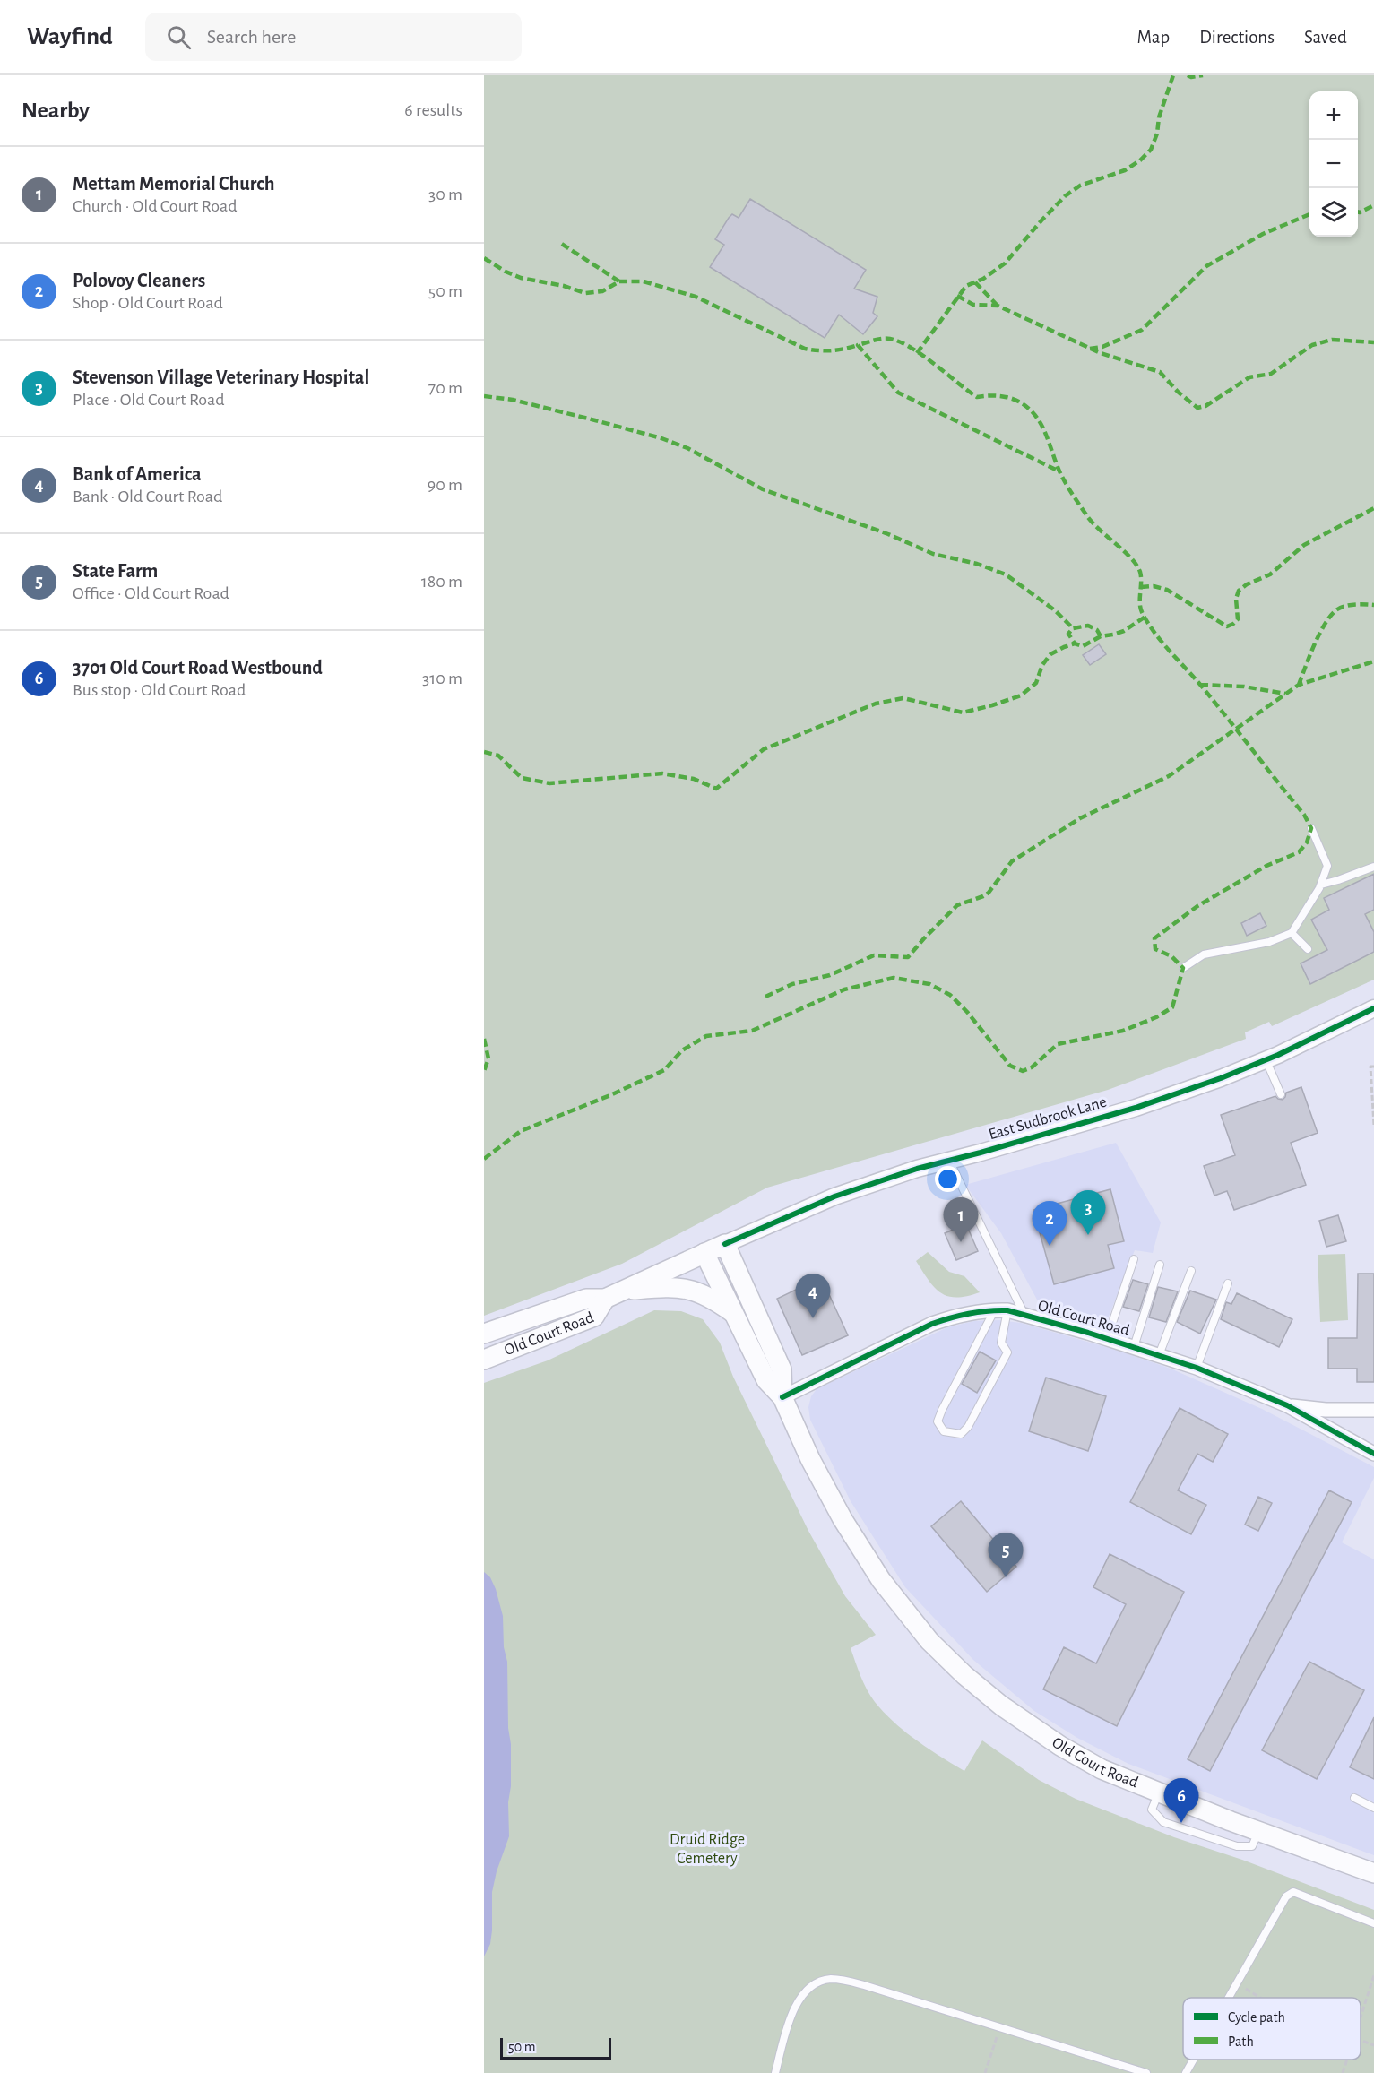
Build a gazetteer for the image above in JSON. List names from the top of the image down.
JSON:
{
  "streets": {
    "main road": ["Old Court Road"],
    "street": ["East Sudbrook Lane"]
  },
  "crossings": [
    ["East Sudbrook Lane", "Old Court Road"]
  ],
  "parks": ["Druid Ridge Cemetery"],
  "legend": ["Cycle path", "Path"],
  "scale_bar": "50 m",
  "page": {
    "header": "Wayfind",
    "search": "Search here",
    "nav": ["Map", "Directions", "Saved"],
    "heading": ["Nearby", "6 results"],
    "map_buttons": ["+", "−"],
    "list": [
      {
        "mark": "1",
        "name": "Mettam Memorial Church",
        "note": "Church · Old Court Road",
        "value": "30 m"
      },
      {
        "mark": "2",
        "name": "Polovoy Cleaners",
        "note": "Shop · Old Court Road",
        "value": "50 m"
      },
      {
        "mark": "3",
        "name": "Stevenson Village Veterinary Hospital",
        "note": "Place · Old Court Road",
        "value": "70 m"
      },
      {
        "mark": "4",
        "name": "Bank of America",
        "note": "Bank · Old Court Road",
        "value": "90 m"
      },
      {
        "mark": "5",
        "name": "State Farm",
        "note": "Office · Old Court Road",
        "value": "180 m"
      },
      {
        "mark": "6",
        "name": "3701 Old Court Road Westbound",
        "note": "Bus stop · Old Court Road",
        "value": "310 m"
      }
    ],
    "pins": [
      "3",
      "1",
      "2",
      "4",
      "5",
      "6"
    ],
    "scale": "50 m"
  }
}
